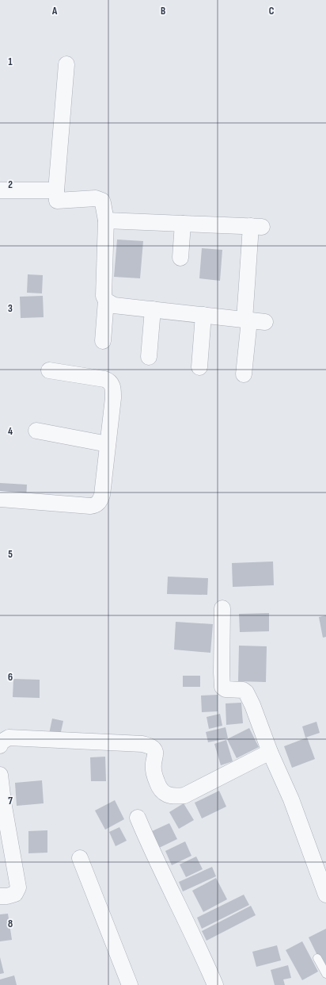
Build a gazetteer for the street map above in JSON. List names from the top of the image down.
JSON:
{
  "grid": {
    "columns": ["A", "B", "C"],
    "rows": [
      "1",
      "2",
      "3",
      "4",
      "5",
      "6",
      "7",
      "8"
    ]
  }
}
